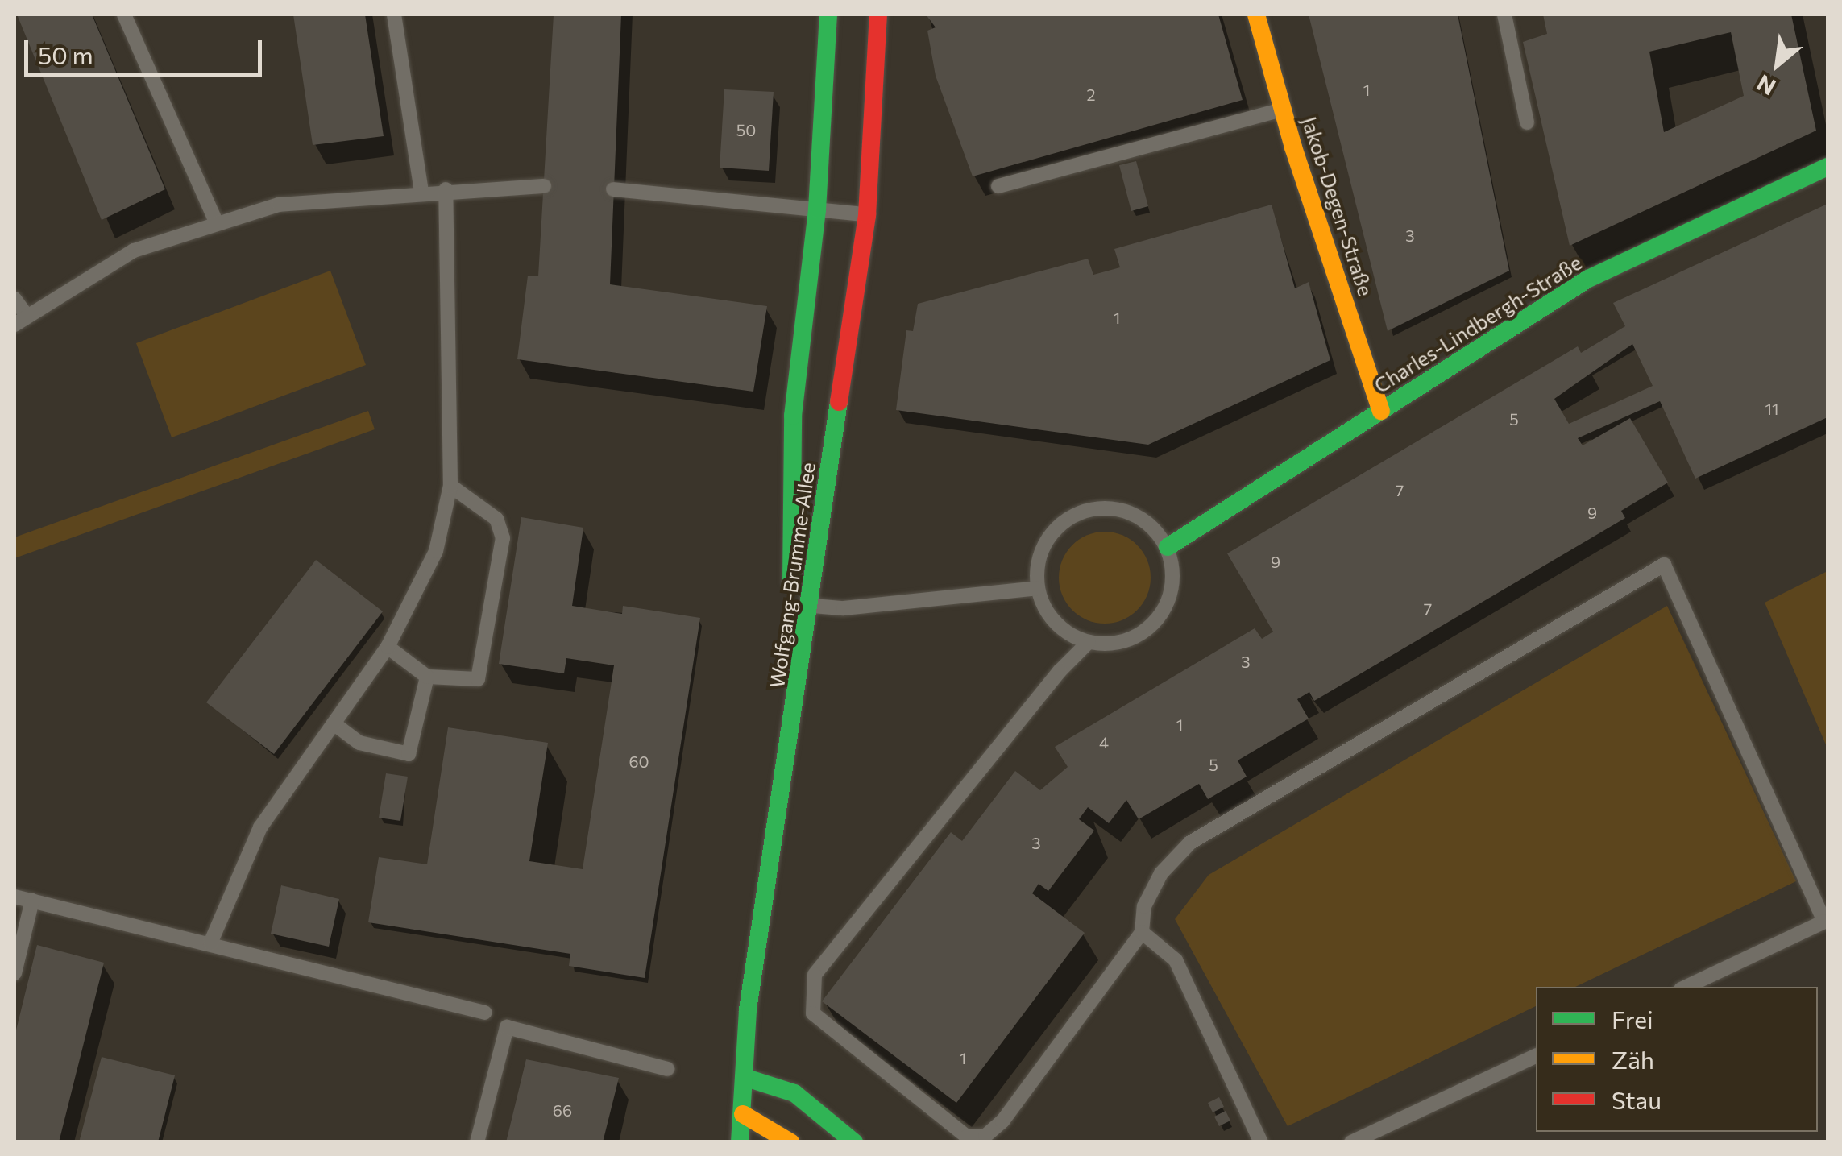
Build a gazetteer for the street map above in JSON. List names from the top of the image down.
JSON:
{
  "streets": {
    "main road": ["Jakob-Degen-Straße", "Charles-Lindbergh-Straße", "Wolfgang-Brumme-Allee"]
  },
  "crossings": [
    ["Jakob-Degen-Straße", "Charles-Lindbergh-Straße"]
  ],
  "house_numbers": [
    "1",
    "2",
    "50",
    "3",
    "1",
    "11",
    "5",
    "7",
    "9",
    "9",
    "7",
    "3",
    "1",
    "4",
    "60",
    "5",
    "3",
    "1",
    "66"
  ],
  "legend": ["Frei", "Zäh", "Stau"],
  "scale_bar": "50 m",
  "north": "bottom left"
}
